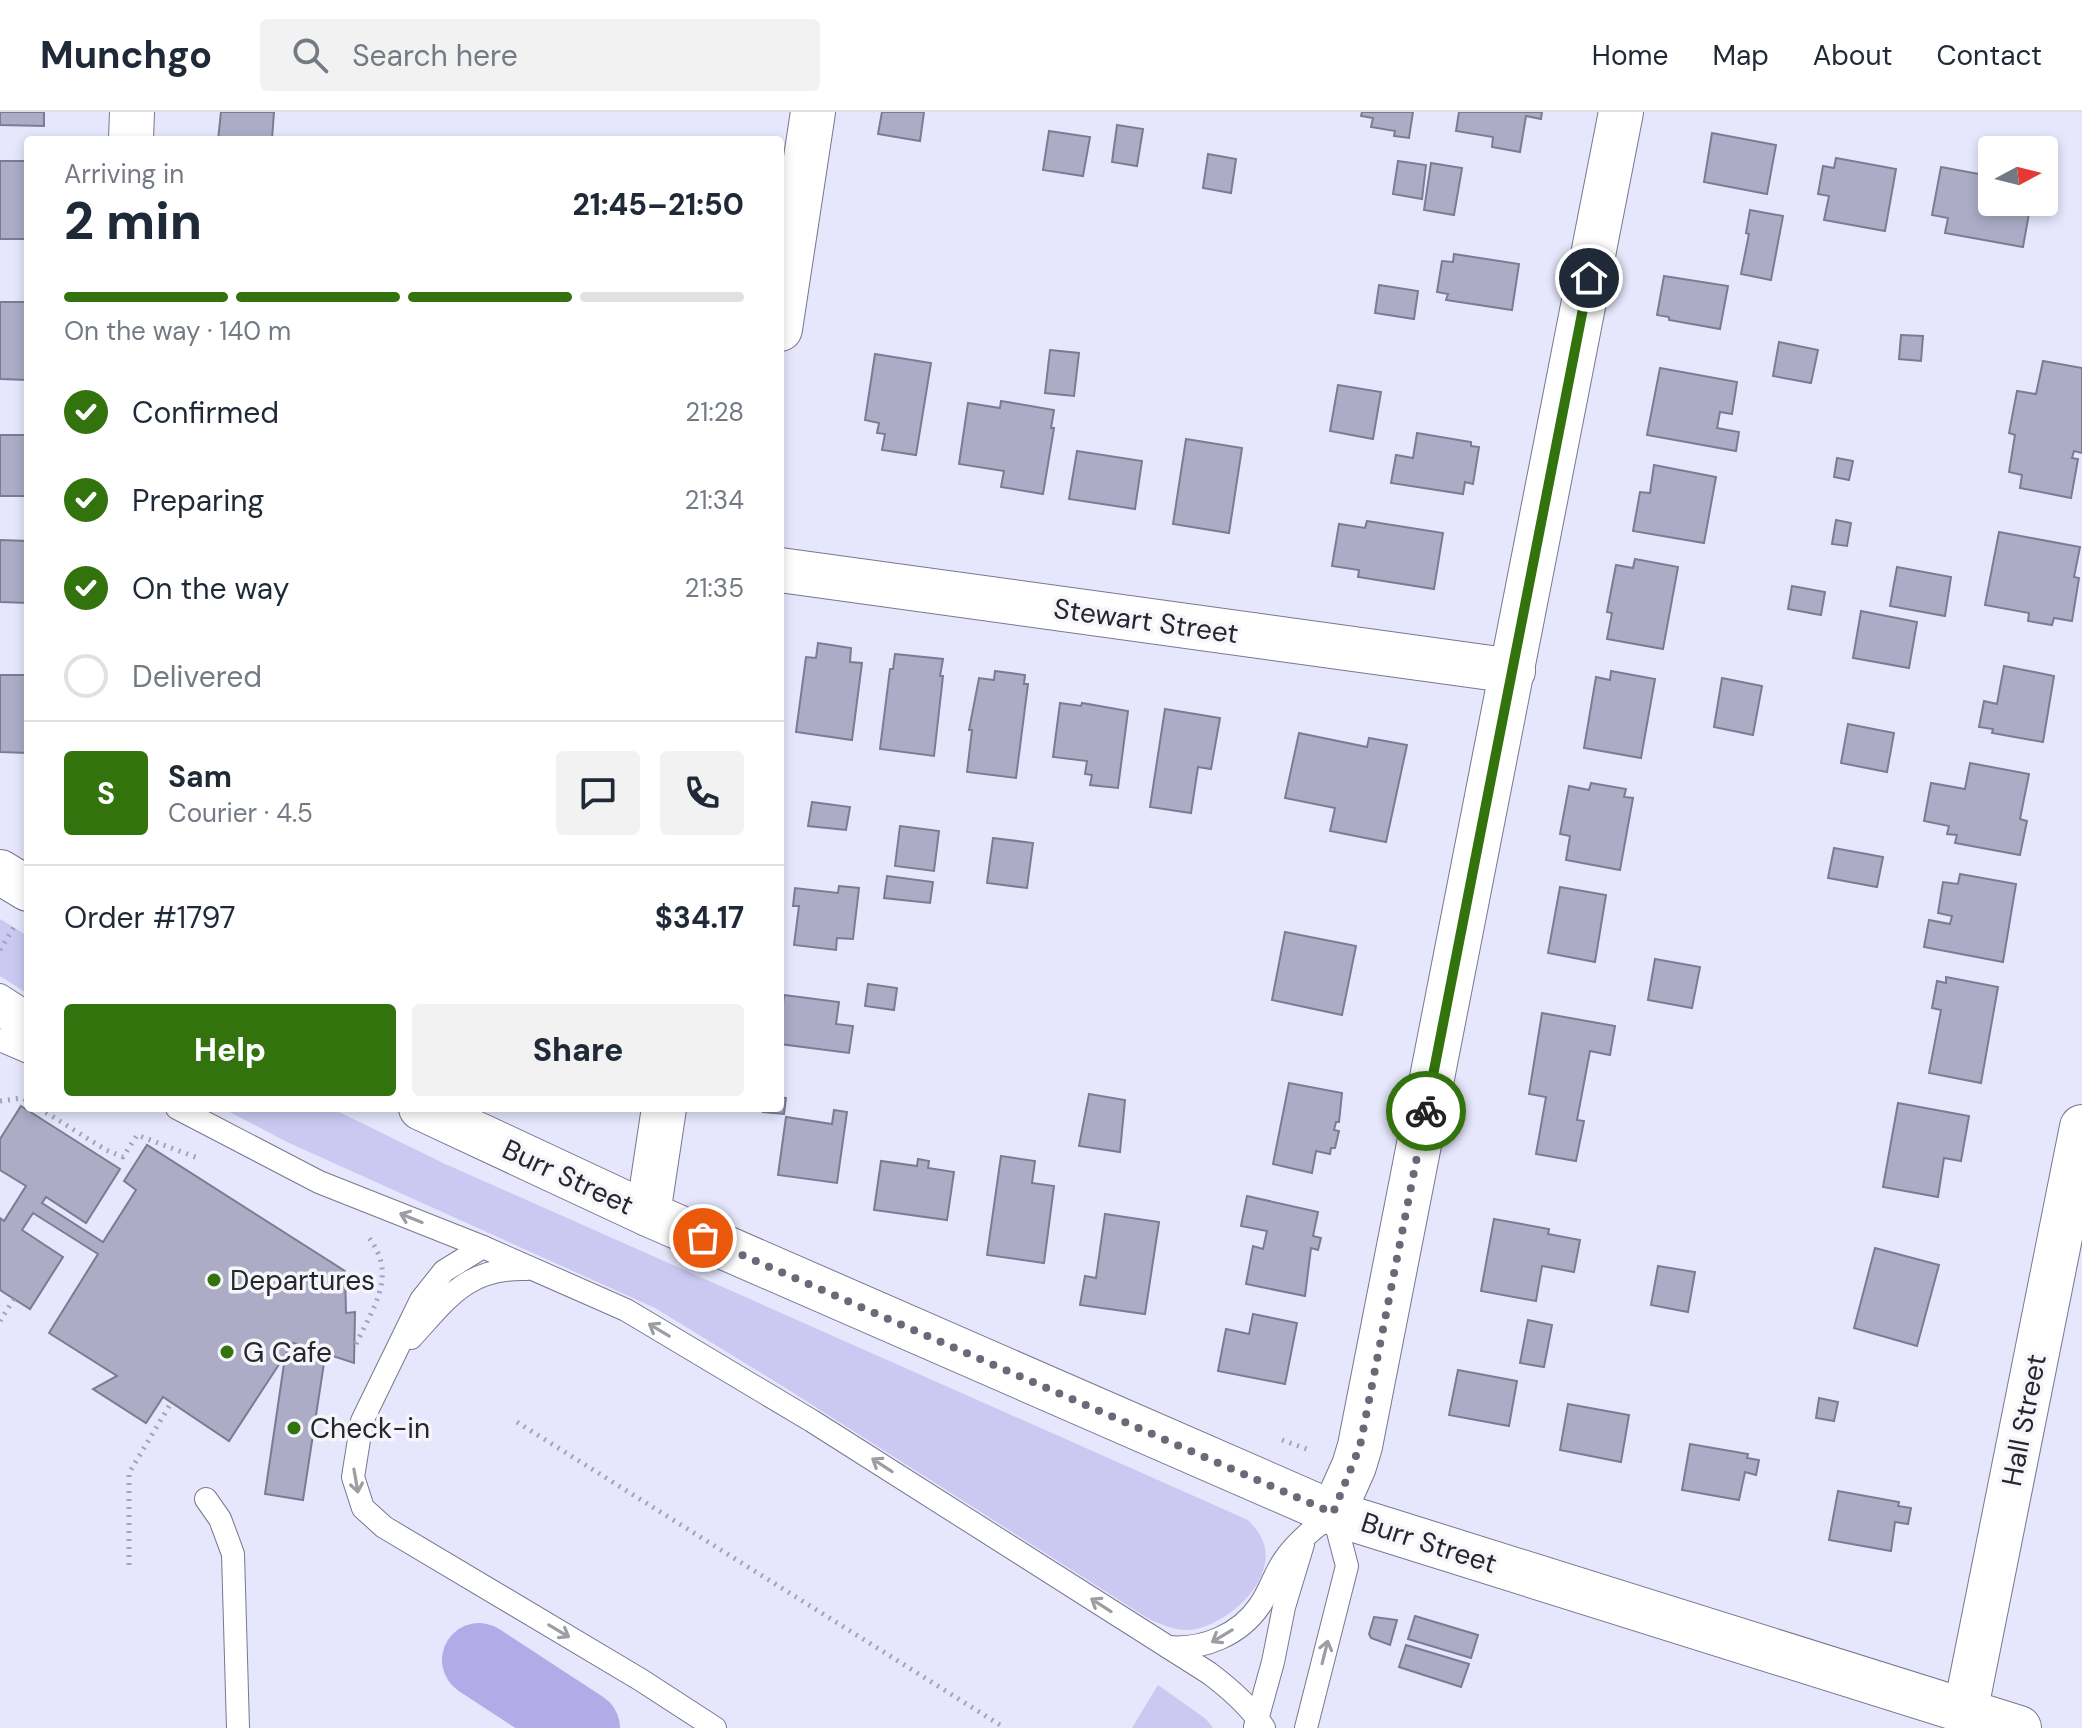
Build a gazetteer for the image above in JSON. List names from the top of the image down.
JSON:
{
  "streets": {
    "street": ["Stewart Street", "Burr Street", "Hall Street"]
  },
  "crossings": [
    ["Burr Street", "Hall Street"]
  ],
  "places": ["Departures", "G Cafe", "Check-in"],
  "north": "right",
  "page": {
    "header": "Munchgo",
    "search": "Search here",
    "nav": [
      "Home",
      "Map",
      "About",
      "Contact"
    ],
    "heading": ["2 min", "Arriving in", "21:45–21:50"],
    "panel": [
      "Sam",
      "Courier · 4.5",
      "Order #1797",
      "$34.17"
    ],
    "bar": "On the way · 140 m",
    "list": [
      ["Confirmed", "21:28"],
      ["Preparing", "21:34"],
      ["On the way", "21:35"],
      "Delivered"
    ],
    "round": "S",
    "buttons": ["Help", "Share"]
  }
}
